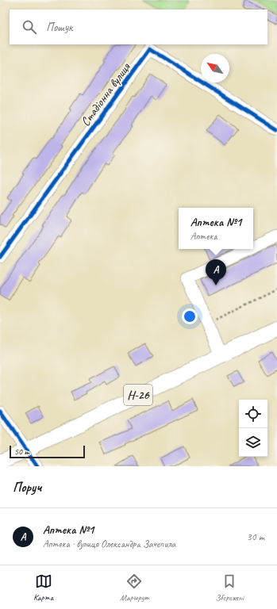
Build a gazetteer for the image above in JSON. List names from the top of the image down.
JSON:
{
  "streets": {
    "main road": ["Н-26"],
    "street": ["Стадіонна вулиця"]
  },
  "scale_bar": "50 m",
  "north": "top left",
  "page": {
    "search": "Пошук",
    "popup": ["Аптека №1", "Аптека"],
    "pins": "A",
    "scale": "50 m",
    "heading": "Поруч",
    "list": [
      {
        "mark": "A",
        "name": "Аптека №1",
        "note": "Аптека · вулиця Олександра Зачепила",
        "value": "30 m"
      }
    ],
    "nav": ["Карта", "Маршрут", "Збережені"]
  }
}
